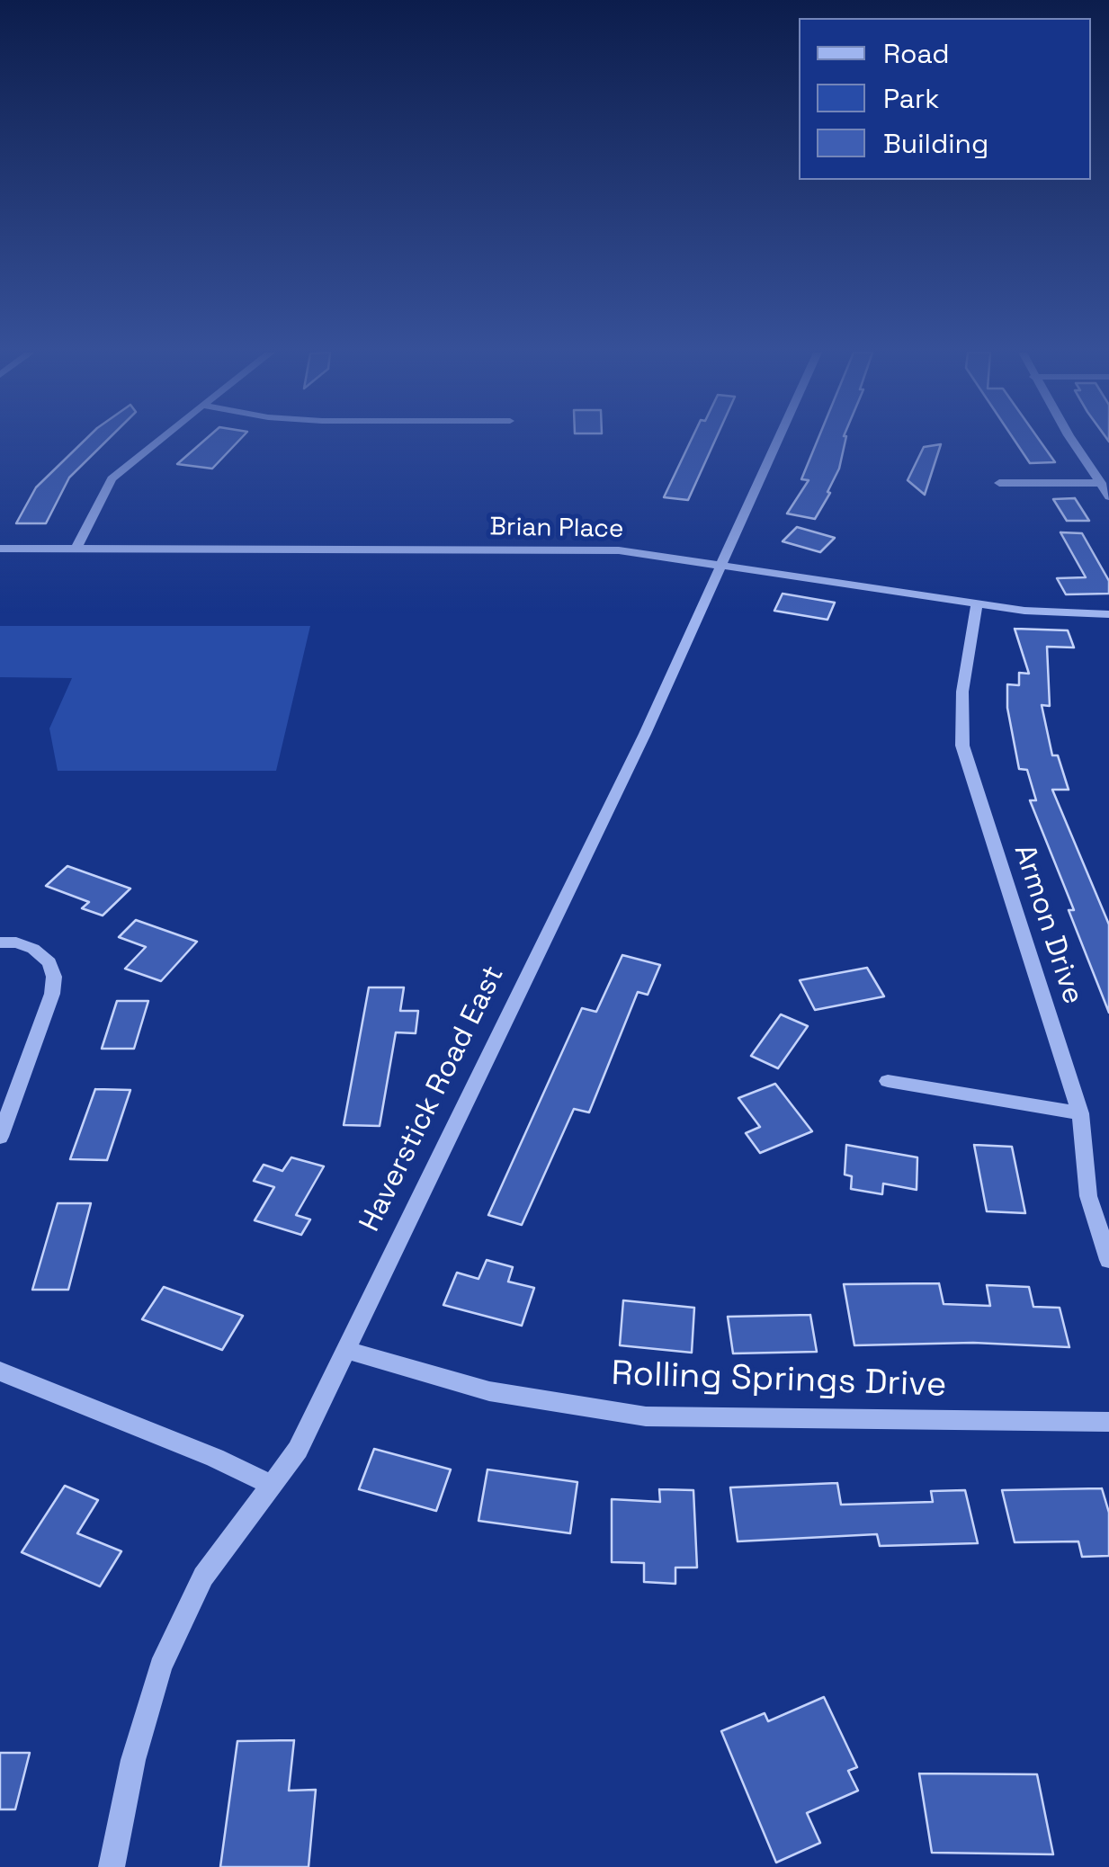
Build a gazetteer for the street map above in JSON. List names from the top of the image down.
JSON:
{
  "streets": {
    "street": [
      "Brian Place",
      "Armon Drive",
      "Haverstick Road East",
      "Rolling Springs Drive"
    ]
  },
  "crossings": [
    ["Brian Place", "Armon Drive"],
    ["Brian Place", "Haverstick Road East"],
    ["Haverstick Road East", "Rolling Springs Drive"]
  ],
  "legend": ["Road", "Park", "Building"]
}
